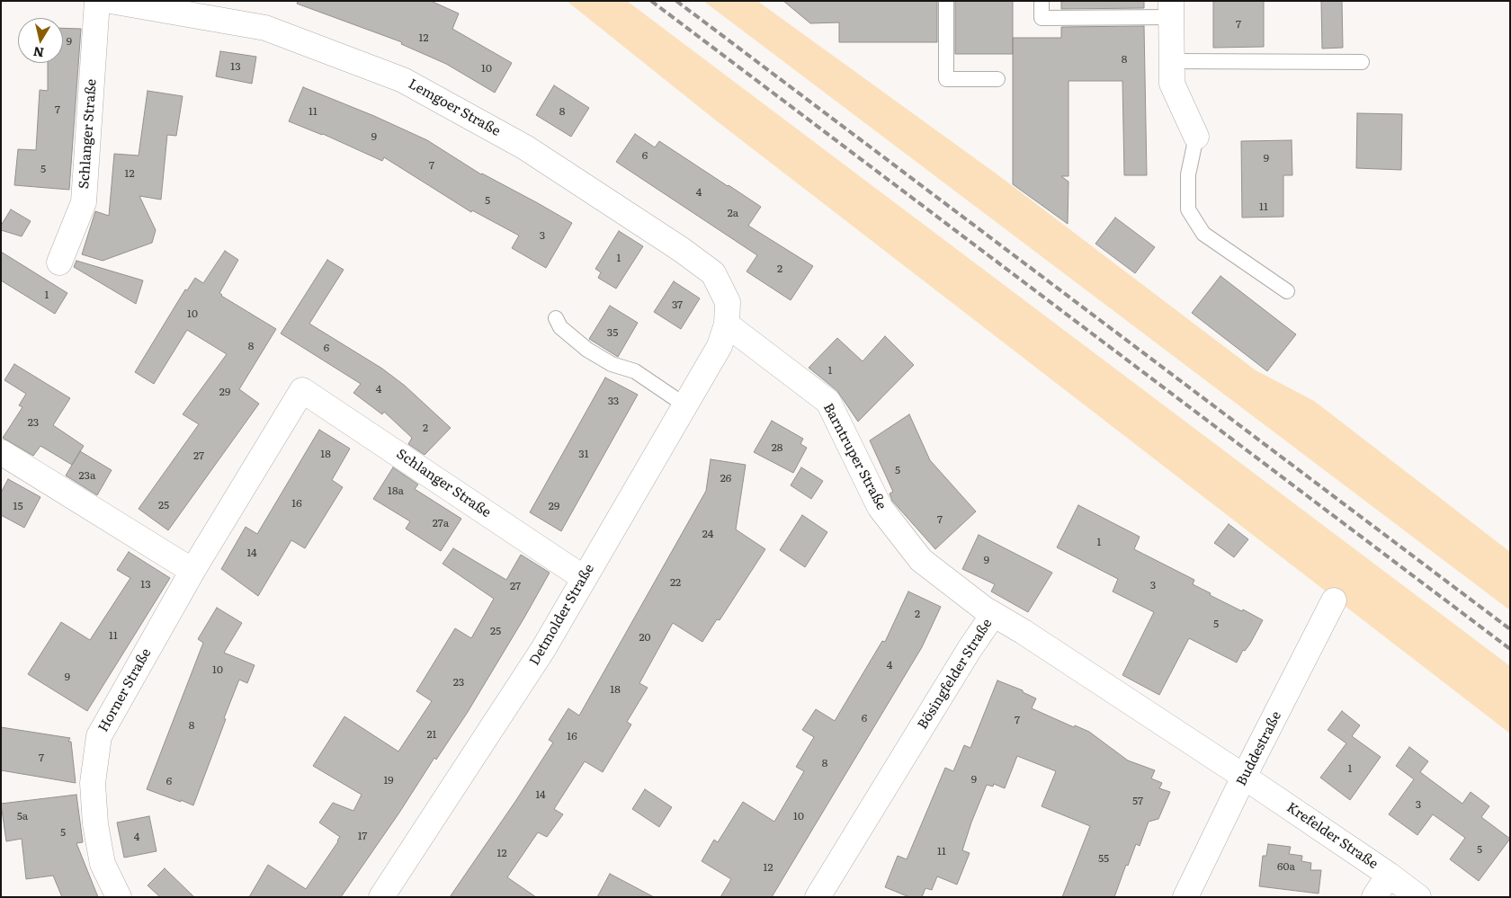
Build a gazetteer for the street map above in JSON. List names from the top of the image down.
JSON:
{
  "streets": {
    "street": [
      "Lemgoer Straße",
      "Schlanger Straße",
      "Barntruper Straße",
      "Detmolder Straße",
      "Bösingfelder Straße",
      "Horner Straße",
      "Buddestraße",
      "Krefelder Straße"
    ]
  },
  "crossings": [
    ["Lemgoer Straße", "Barntruper Straße"],
    ["Lemgoer Straße", "Detmolder Straße"],
    ["Schlanger Straße", "Detmolder Straße"],
    ["Schlanger Straße", "Horner Straße"],
    ["Barntruper Straße", "Detmolder Straße"],
    ["Barntruper Straße", "Bösingfelder Straße"],
    ["Bösingfelder Straße", "Buddestraße"],
    ["Bösingfelder Straße", "Krefelder Straße"],
    ["Buddestraße", "Krefelder Straße"]
  ],
  "house_numbers": [
    "7",
    "12",
    "9",
    "8",
    "13",
    "10",
    "7",
    "11",
    "8",
    "9",
    "6",
    "9",
    "7",
    "5",
    "12",
    "4",
    "5",
    "11",
    "2a",
    "3",
    "1",
    "2",
    "1",
    "37",
    "10",
    "35",
    "8",
    "6",
    "1",
    "4",
    "29",
    "33",
    "23",
    "2",
    "28",
    "18",
    "31",
    "27",
    "5",
    "23a",
    "26",
    "18a",
    "16",
    "25",
    "15",
    "29",
    "7",
    "27a",
    "24",
    "1",
    "14",
    "9",
    "22",
    "13",
    "3",
    "27",
    "2",
    "5",
    "25",
    "11",
    "20",
    "4",
    "10",
    "9",
    "23",
    "18",
    "6",
    "7",
    "8",
    "21",
    "16",
    "7",
    "8",
    "1",
    "9",
    "19",
    "6",
    "14",
    "57",
    "3",
    "5a",
    "10",
    "5",
    "17",
    "4",
    "5",
    "11",
    "12",
    "55",
    "60a",
    "12"
  ],
  "north": "bottom"
}
